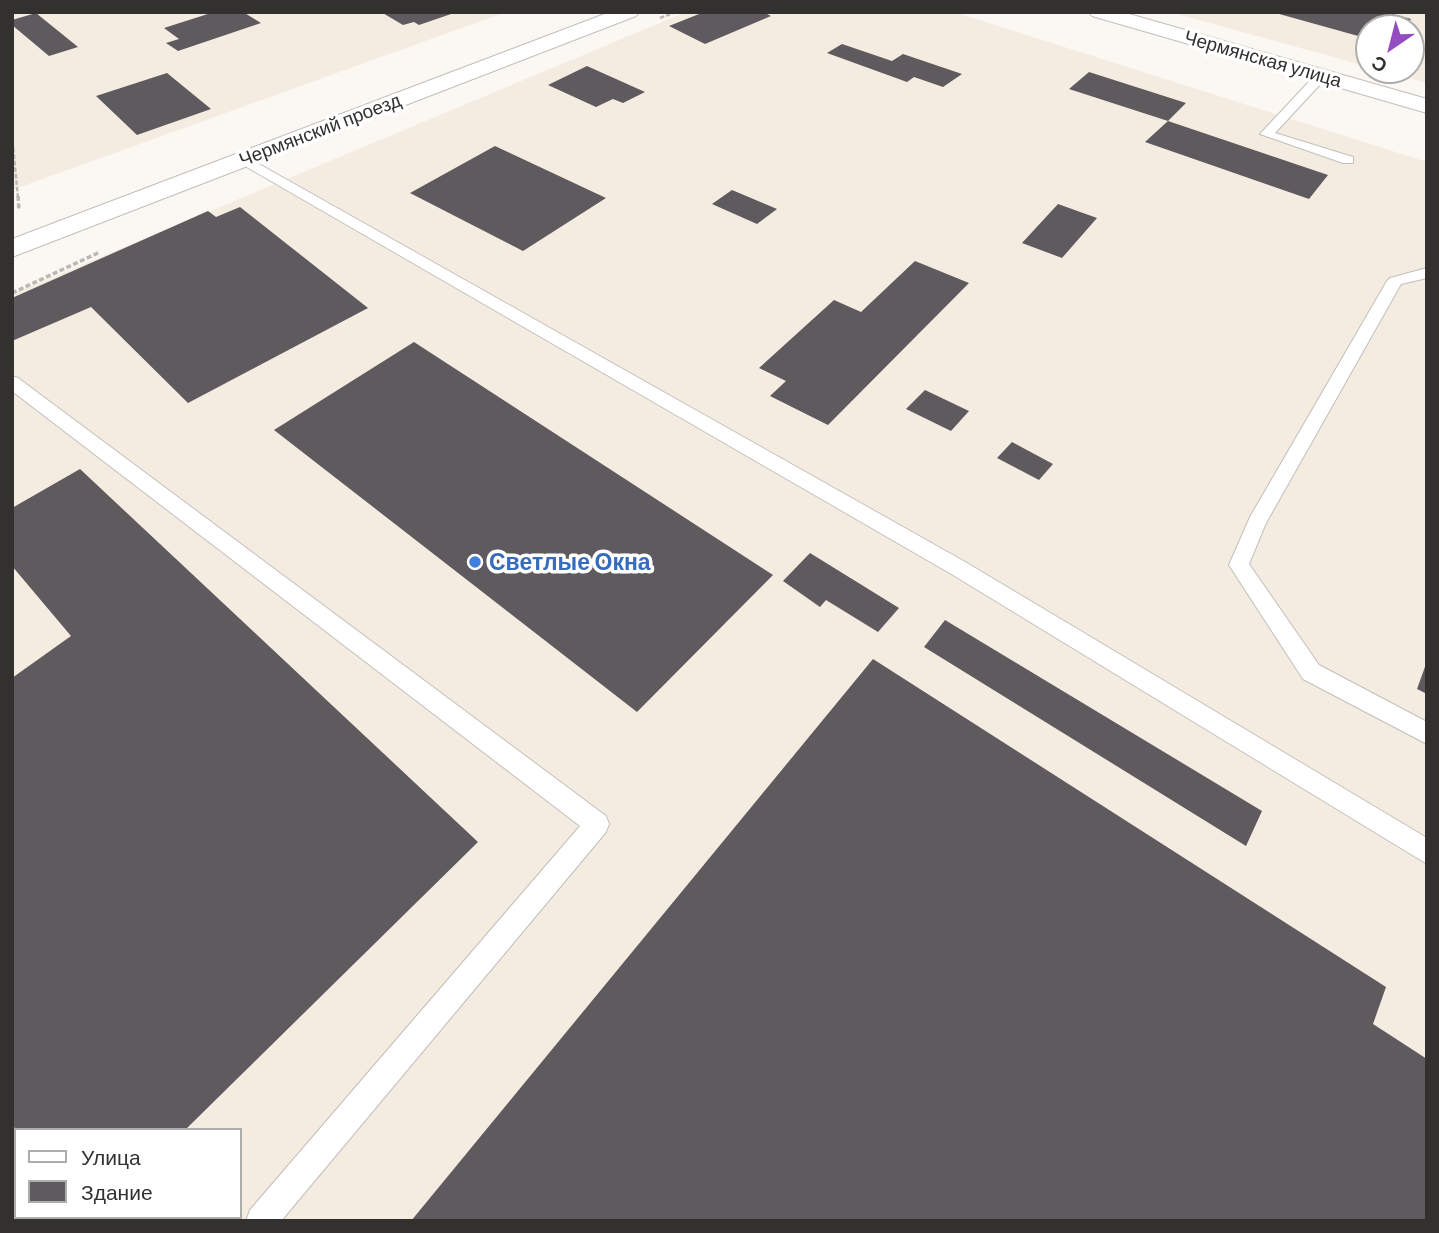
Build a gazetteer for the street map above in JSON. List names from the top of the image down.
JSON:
{
  "streets": {
    "street": ["Чермянская улица", "Чермянский проезд"]
  },
  "places": ["Светлые Окна"],
  "legend": ["Улица", "Здание"],
  "north": "bottom left"
}
